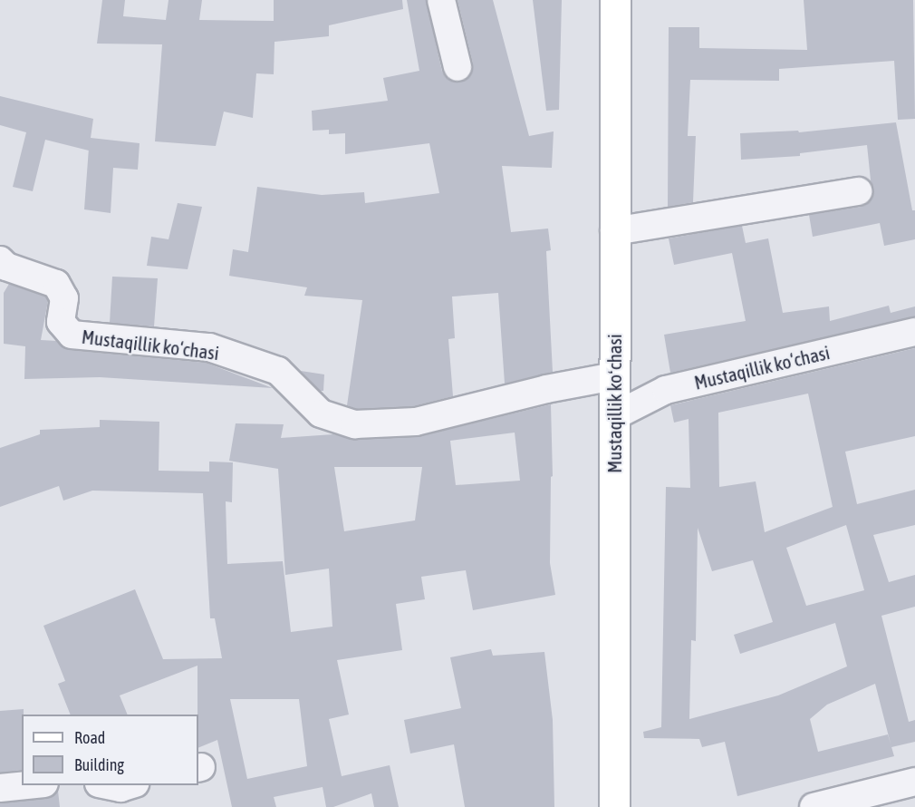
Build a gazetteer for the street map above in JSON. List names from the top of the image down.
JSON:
{
  "streets": {
    "main road": ["Mustaqillik koʻchasi"],
    "street": ["Mustaqillik ko‘chasi"]
  },
  "crossings": [
    ["Mustaqillik ko‘chasi", "Mustaqillik koʻchasi"]
  ],
  "legend": ["Road", "Building"]
}
